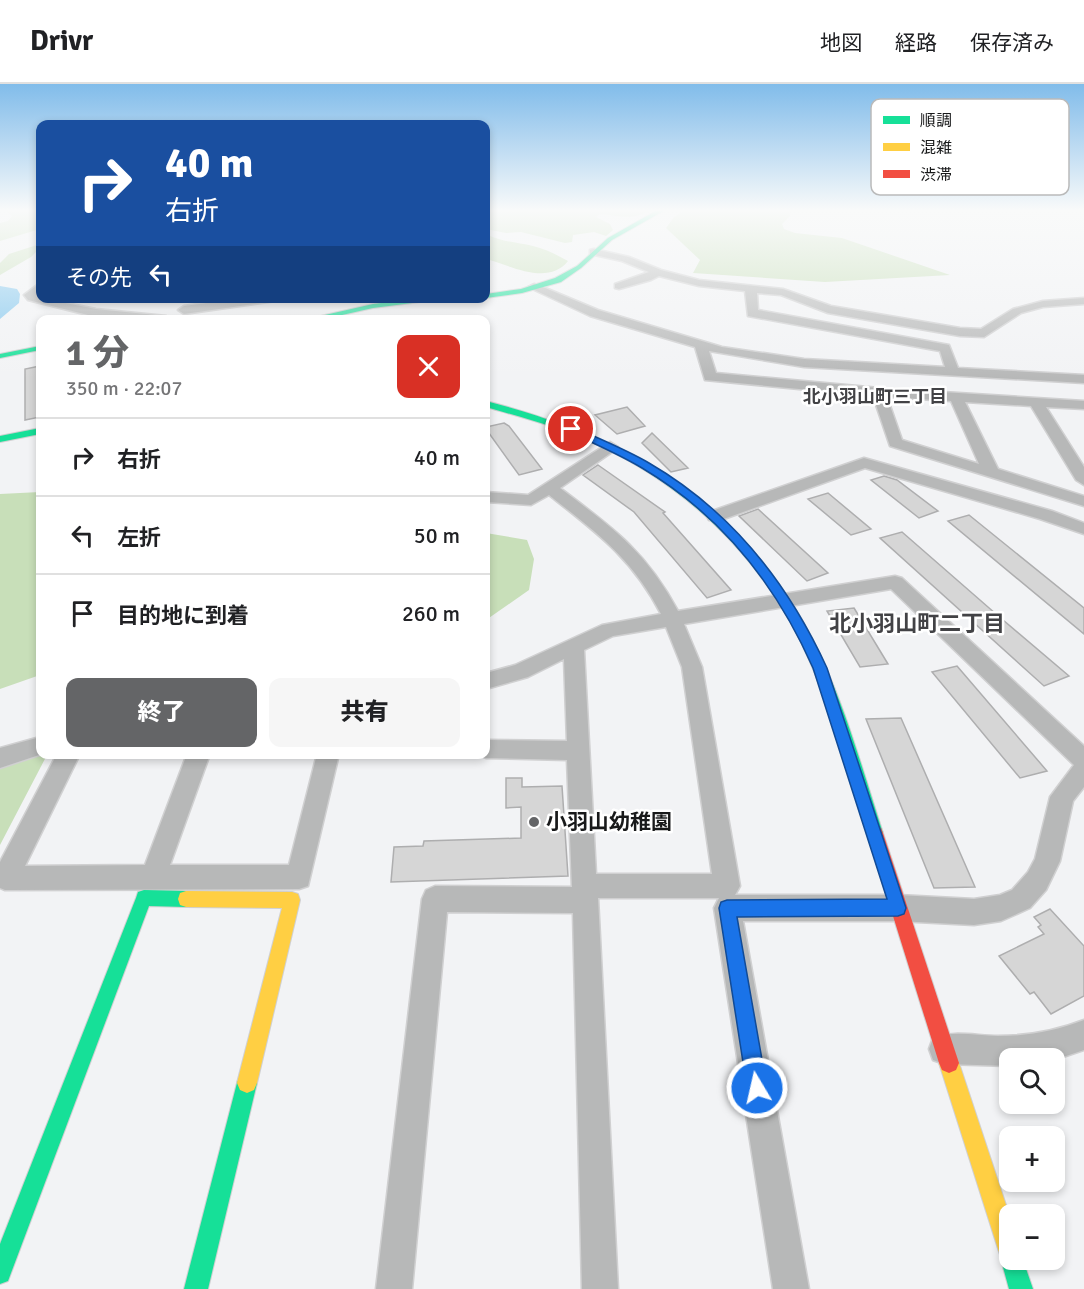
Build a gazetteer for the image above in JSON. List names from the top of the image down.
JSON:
{
  "districts": ["北小羽山町三丁目", "北小羽山町二丁目"],
  "places": ["小羽山幼稚園"],
  "legend": ["順調", "混雑", "渋滞"],
  "page": {
    "header": "Drivr",
    "nav": ["地図", "経路", "保存済み"],
    "turn": ["40 m", "右折"],
    "then": "その先",
    "heading": ["1 分", "350 m · 22:07"],
    "list": [
      {
        "name": "右折",
        "value": "40 m"
      },
      {
        "name": "左折",
        "value": "50 m"
      },
      {
        "name": "目的地に到着",
        "value": "260 m"
      }
    ],
    "buttons": ["終了", "共有"],
    "map_buttons": ["+", "−"]
  }
}
